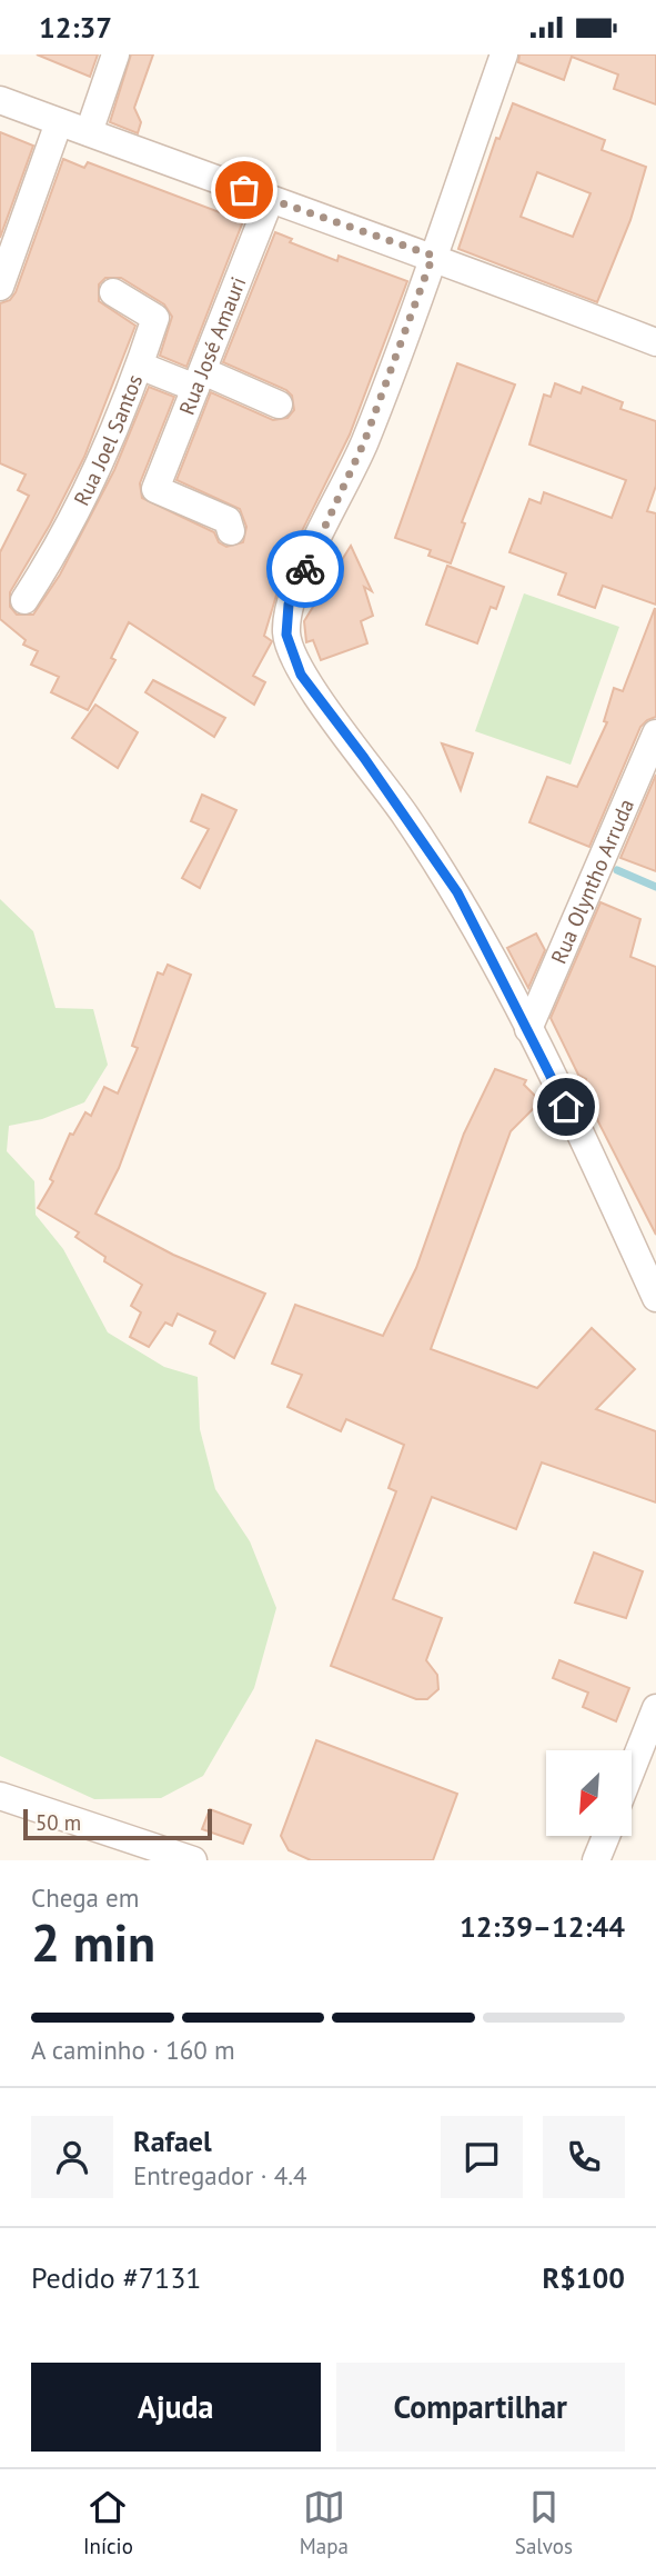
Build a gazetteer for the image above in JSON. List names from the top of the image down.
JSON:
{
  "streets": {
    "street": ["Rua José Amauri", "Rua Joel Santos", "Rua Olyntho Arruda"]
  },
  "scale_bar": "50 m",
  "north": "bottom left",
  "page": {
    "status": "12:37",
    "scale": "50 m",
    "heading": ["2 min", "Chega em", "12:39–12:44"],
    "panel": [
      "Rafael",
      "Entregador · 4.4",
      "Pedido #7131",
      "R$100"
    ],
    "bar": "A caminho · 160 m",
    "buttons": ["Ajuda", "Compartilhar"],
    "tabs": ["Início", "Mapa", "Salvos"]
  }
}
